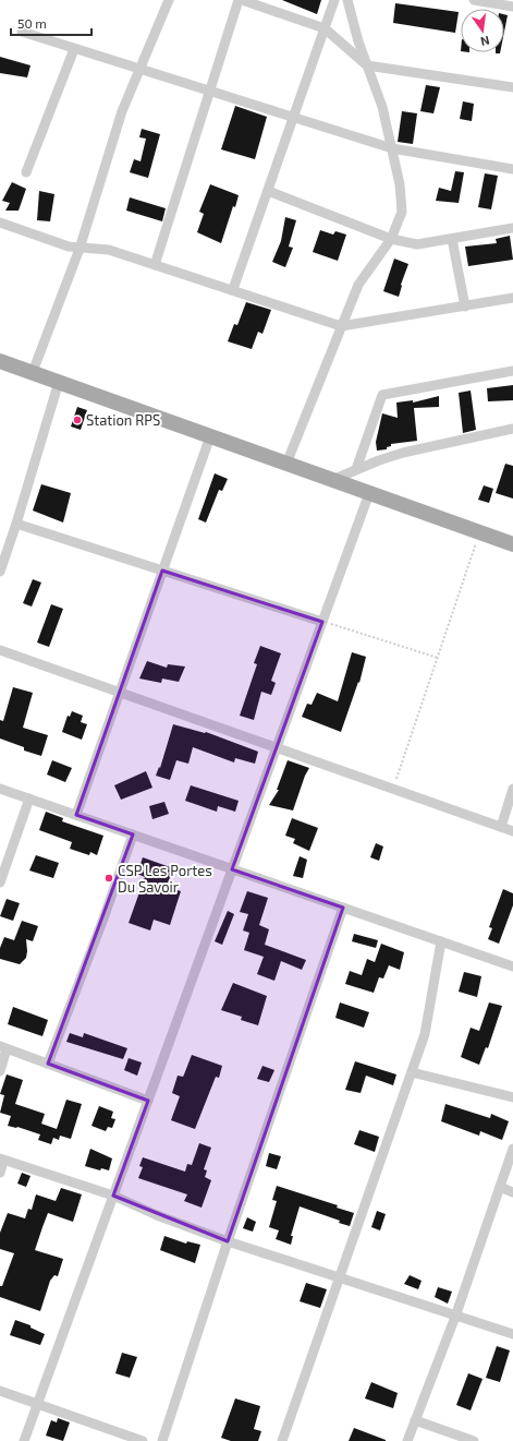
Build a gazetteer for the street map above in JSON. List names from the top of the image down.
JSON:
{
  "places": ["Station RPS", "CSP Les Portes Du Savoir"],
  "scale_bar": "50 m",
  "north": "bottom"
}
